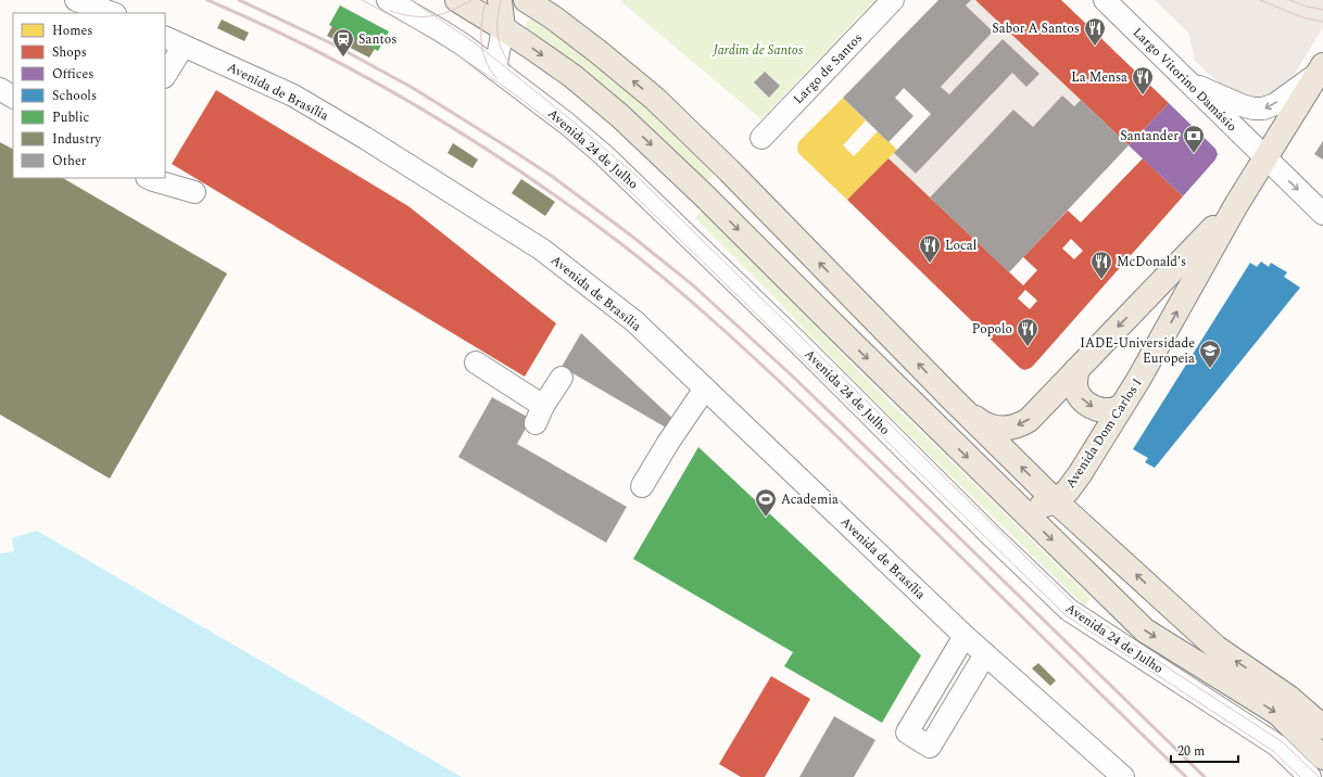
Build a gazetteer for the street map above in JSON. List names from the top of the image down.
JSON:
{
  "streets": {
    "main road": ["Avenida 24 de Julho", "Avenida Dom Carlos I"],
    "street": ["Largo de Santos", "Largo Vitorino Damásio", "Avenida de Brasília"]
  },
  "crossings": [
    ["Largo Vitorino Damásio", "Avenida Dom Carlos I"],
    ["Avenida 24 de Julho", "Avenida Dom Carlos I"]
  ],
  "parks": ["Jardim de Santos"],
  "places": {
    "restaurant": [
      "Sabor A Santos",
      "La Mensa",
      "Local",
      "McDonald's",
      "Popolo"
    ],
    "station": ["Santos"],
    "bank": ["Santander"],
    "school or university": ["IADE-Universidade Europeia"],
    "sports": ["Academia"]
  },
  "legend": [
    "Homes",
    "Shops",
    "Offices",
    "Schools",
    "Public",
    "Industry",
    "Other"
  ],
  "scale_bar": "20 m"
}
